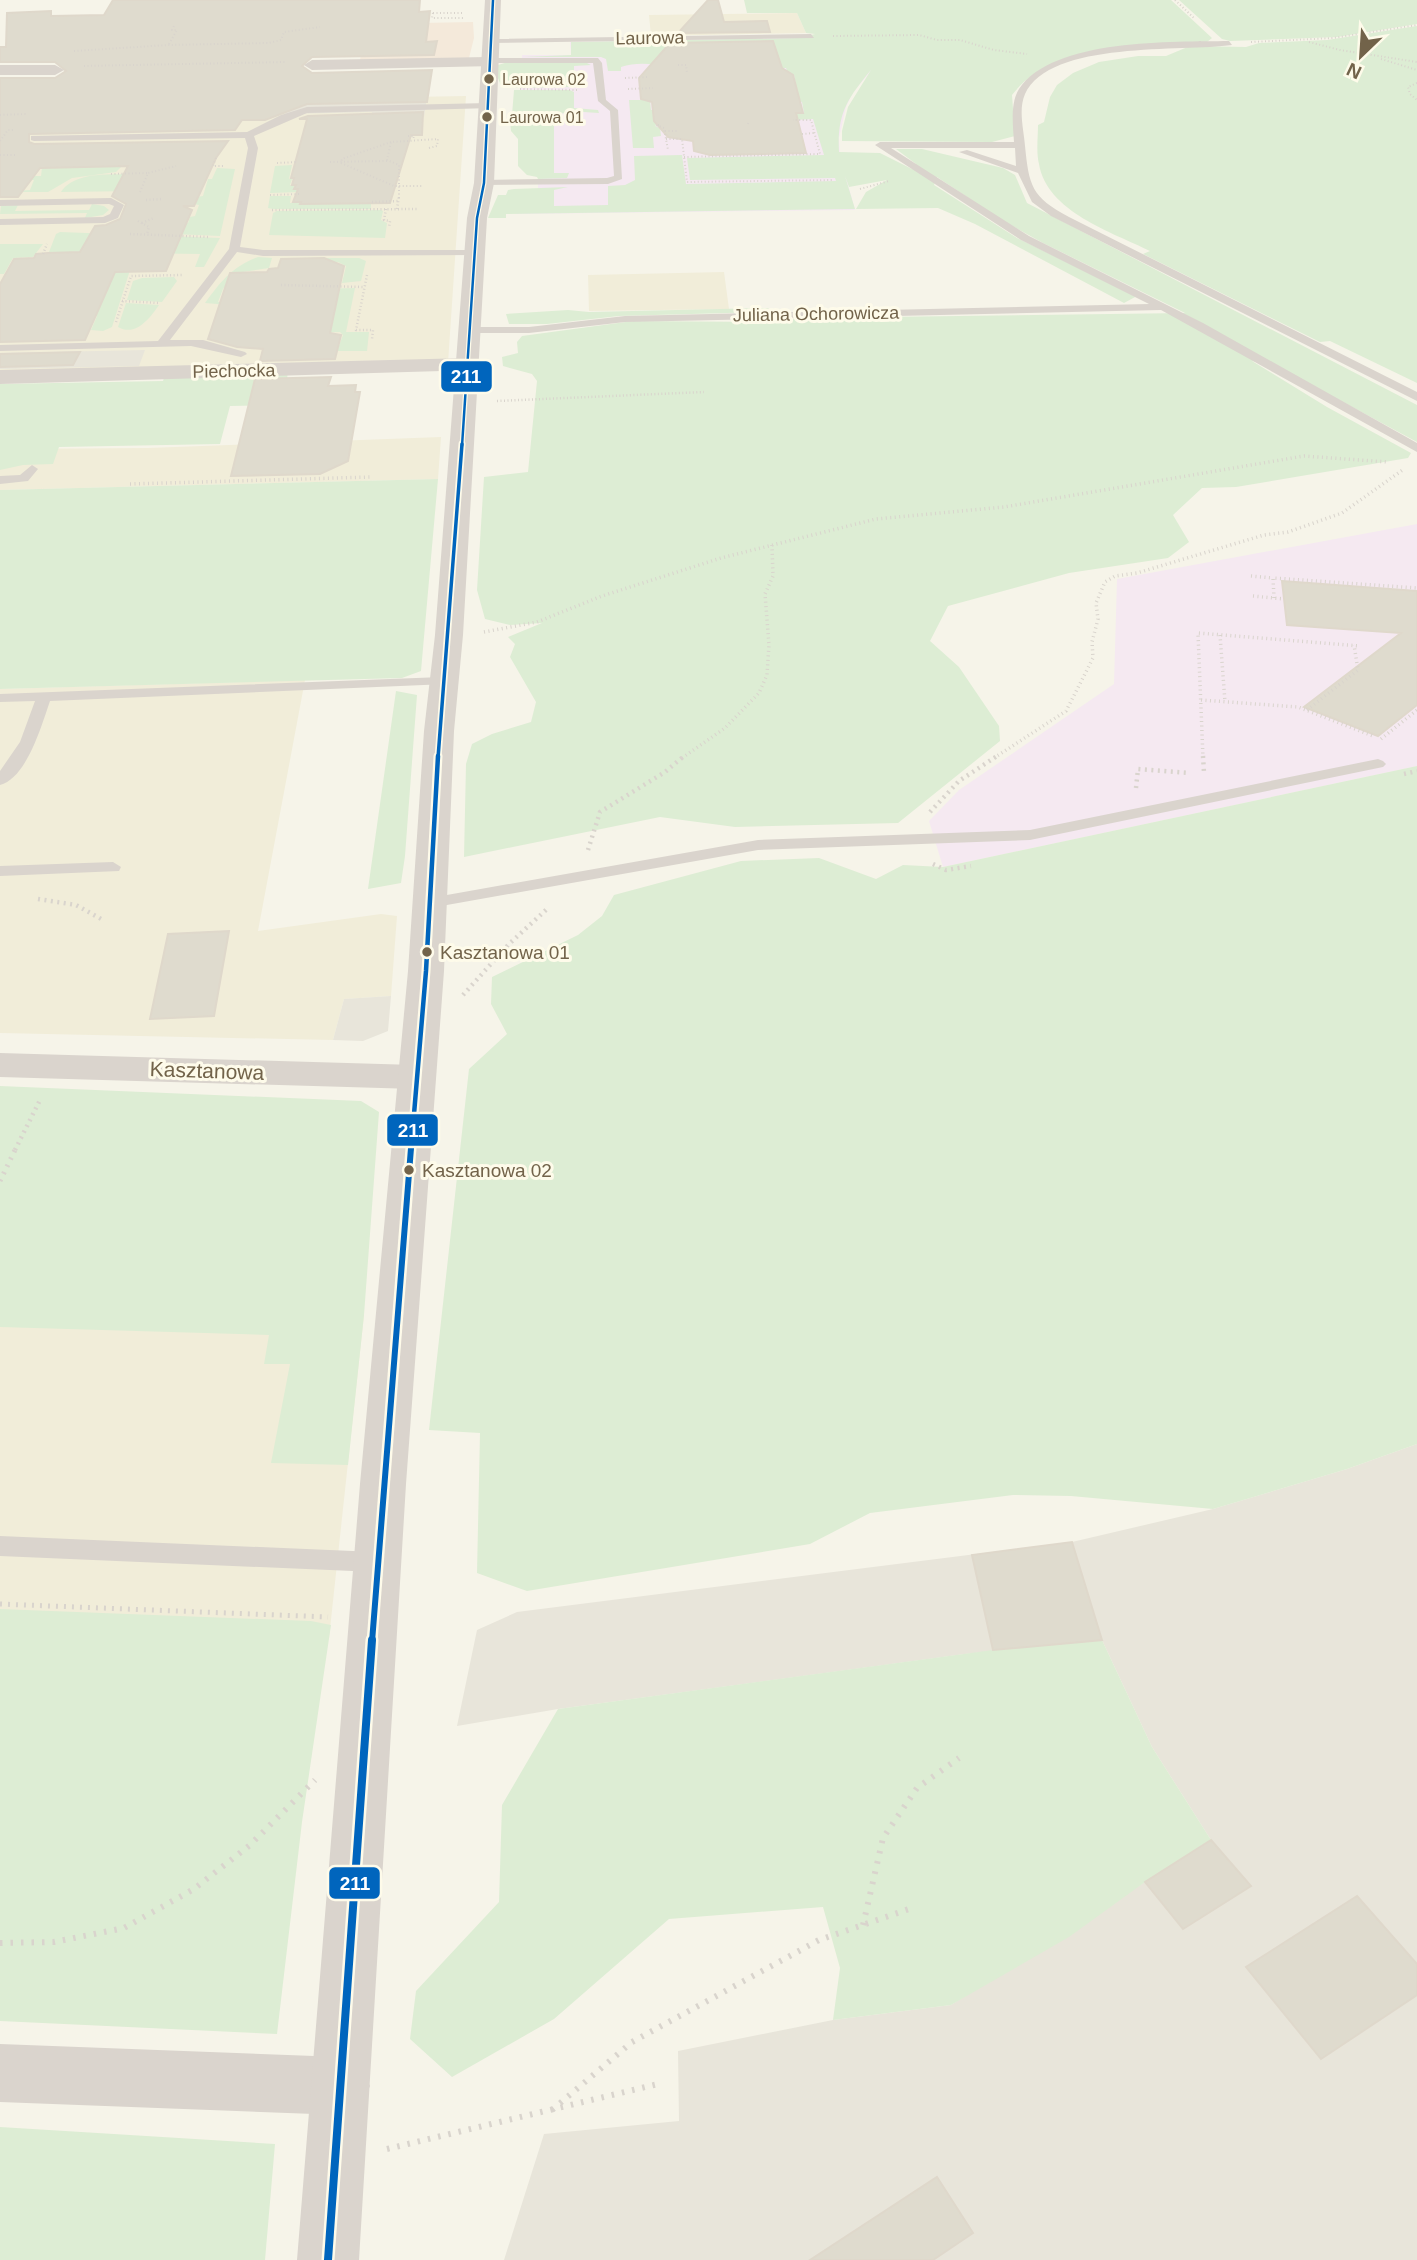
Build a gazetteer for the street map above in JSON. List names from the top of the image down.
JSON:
{
  "streets": {
    "street": ["Piechocka", "Kasztanowa"],
    "lane": ["Laurowa", "Juliana Ochorowicza"]
  },
  "places": [
    "Laurowa 02",
    "Laurowa 01",
    "Kasztanowa 01",
    "Kasztanowa 02"
  ],
  "lines": ["transit line 211"],
  "north": "bottom left"
}
